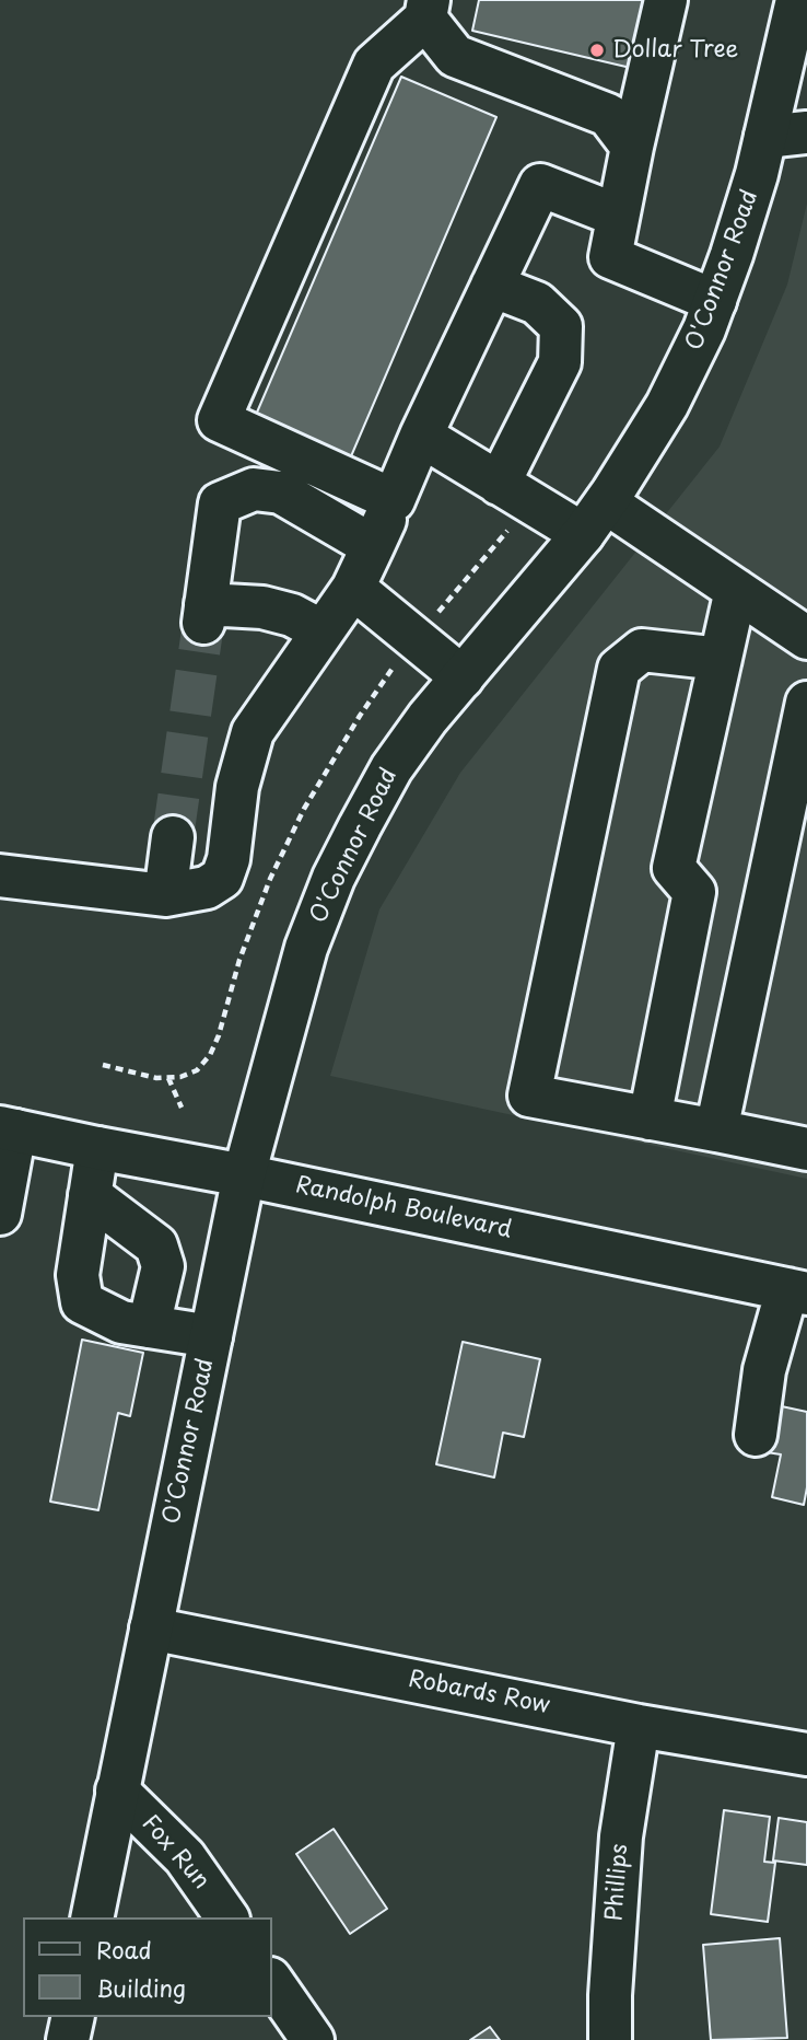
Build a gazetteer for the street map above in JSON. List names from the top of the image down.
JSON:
{
  "streets": {
    "main road": [
      "O'Connor Road",
      "Randolph Boulevard",
      "Robards Row",
      "Fox Run",
      "Phillips"
    ]
  },
  "crossings": [
    ["O'Connor Road", "Randolph Boulevard"],
    ["O'Connor Road", "Robards Row"],
    ["O'Connor Road", "Fox Run"],
    ["Robards Row", "Phillips"]
  ],
  "places": ["Dollar Tree"],
  "legend": ["Road", "Building"]
}
